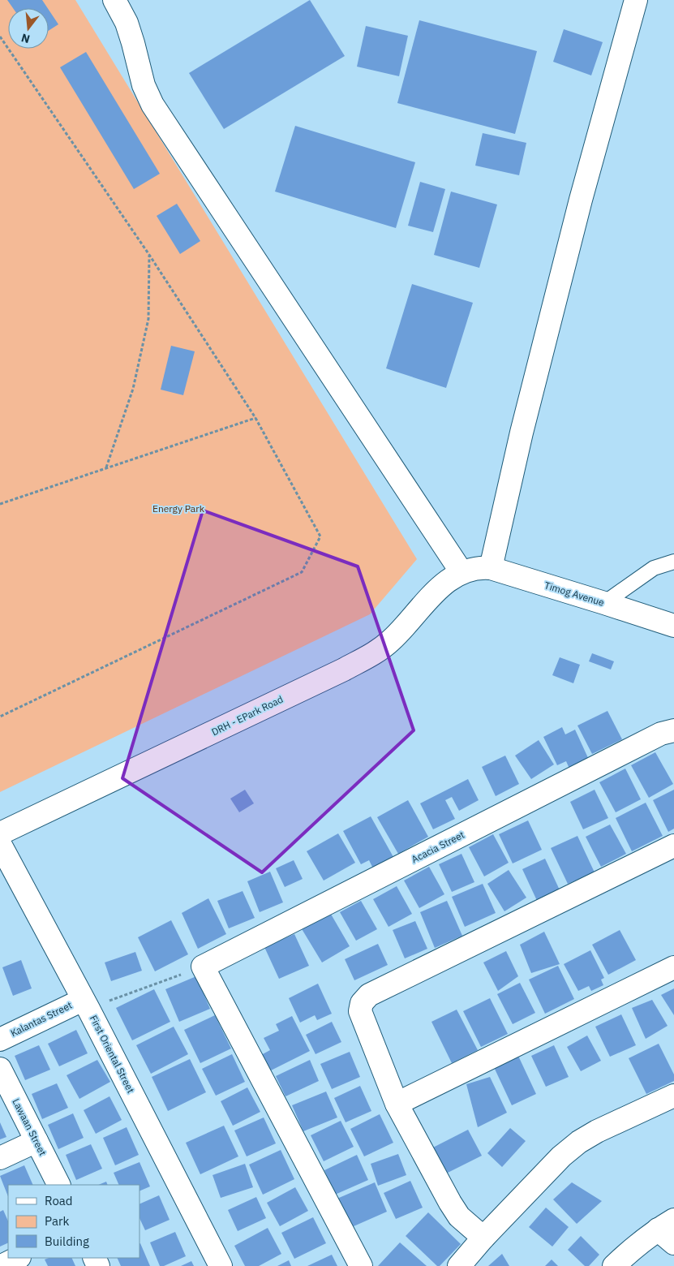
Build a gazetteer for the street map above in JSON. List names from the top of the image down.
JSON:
{
  "streets": {
    "street": [
      "Timog Avenue",
      "DRH - EPark Road",
      "Acacia Street",
      "Kalantas Street",
      "First Oriental Street",
      "Lawaan Street"
    ]
  },
  "crossings": [
    ["Timog Avenue", "DRH - EPark Road"],
    ["Kalantas Street", "First Oriental Street"]
  ],
  "parks": ["Energy Park"],
  "legend": ["Road", "Park", "Building"],
  "north": "bottom"
}
